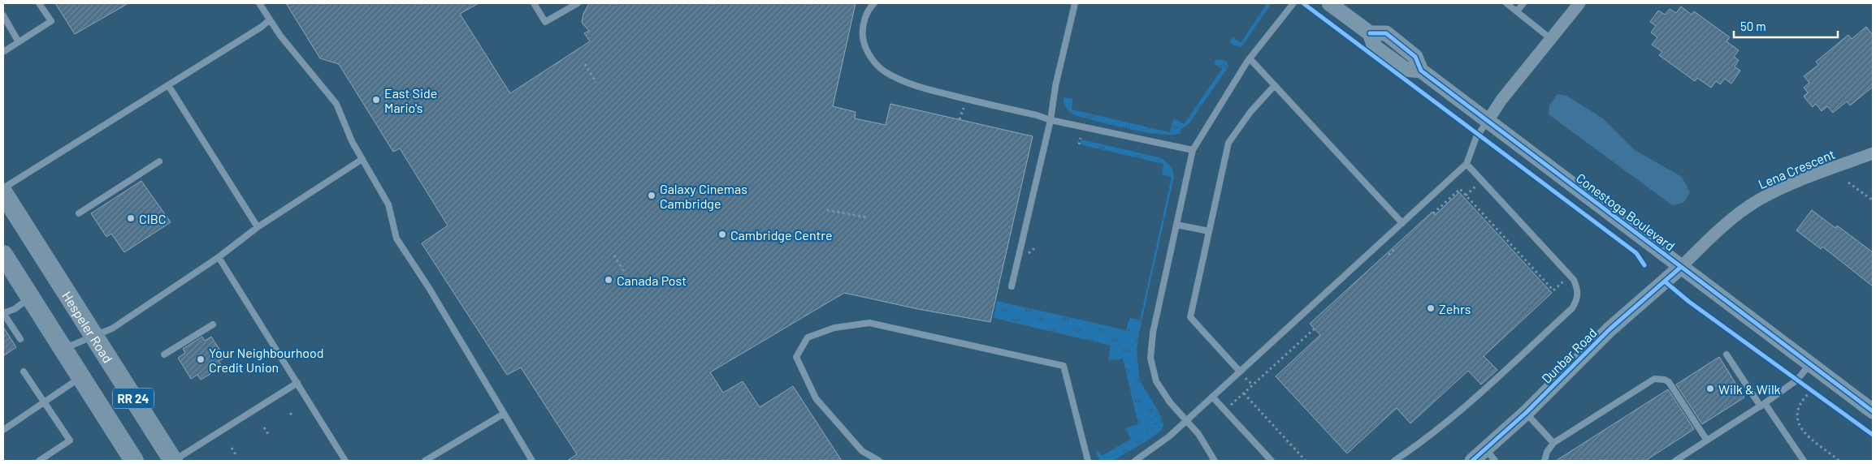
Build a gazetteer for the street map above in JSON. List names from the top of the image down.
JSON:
{
  "streets": {
    "main road": ["Hespeler Road", "RR 24"],
    "street": ["Lena Crescent", "Conestoga Boulevard", "Dunbar Road"]
  },
  "crossings": [
    ["Lena Crescent", "Conestoga Boulevard"],
    ["Lena Crescent", "Dunbar Road"],
    ["Conestoga Boulevard", "Dunbar Road"]
  ],
  "places": [
    "East Side Mario's",
    "Galaxy Cinemas Cambridge",
    "CIBC",
    "Cambridge Centre",
    "Canada Post",
    "Zehrs",
    "Your Neighbourhood Credit Union",
    "Wilk & Wilk"
  ],
  "scale_bar": "50 m"
}
